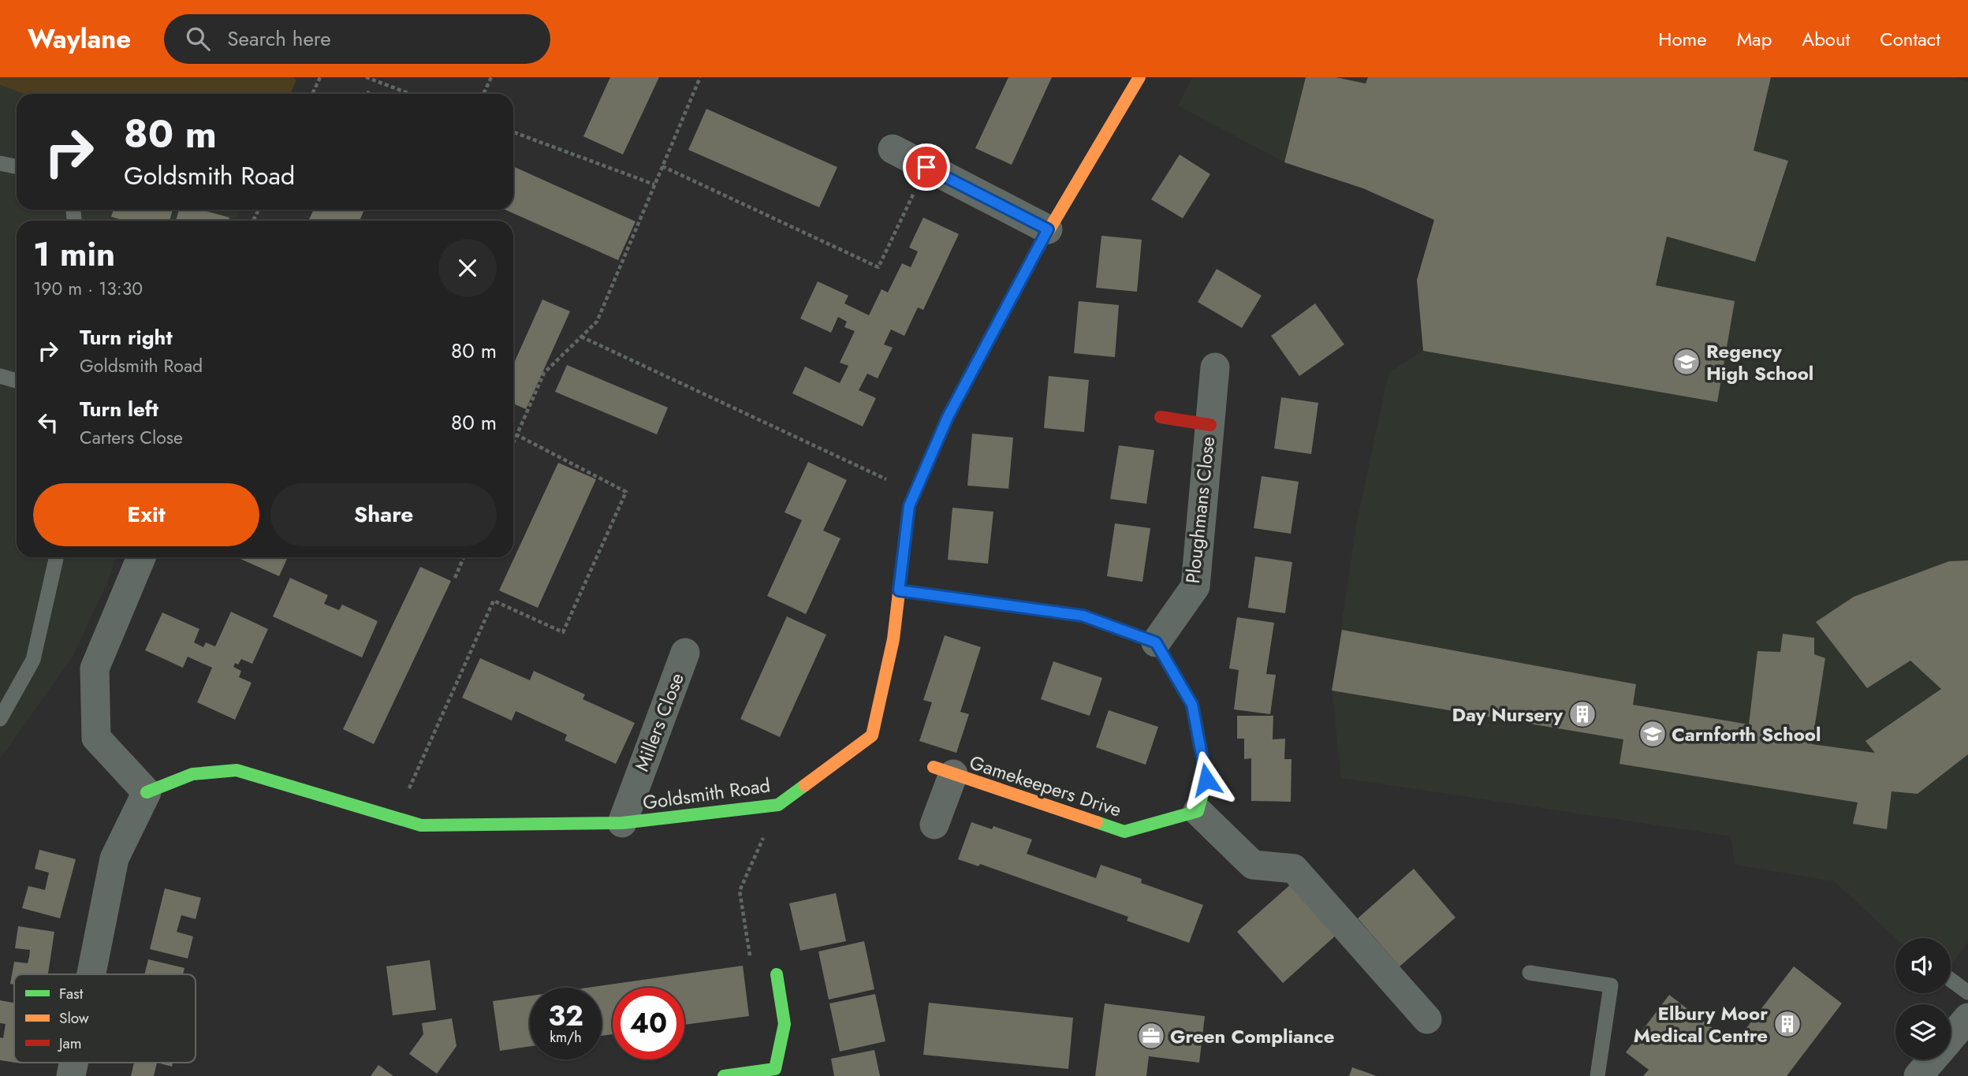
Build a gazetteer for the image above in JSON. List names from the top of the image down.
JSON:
{
  "streets": {
    "street": [
      "Ploughmans Close",
      "Millers Close",
      "Gamekeepers Drive",
      "Goldsmith Road"
    ]
  },
  "crossings": [
    ["Millers Close", "Goldsmith Road"]
  ],
  "places": {
    "school or university": ["Regency High School", "Carnforth School"],
    "building": ["Day Nursery", "Elbury Moor Medical Centre"],
    "office": ["Green Compliance"]
  },
  "legend": ["Fast", "Slow", "Jam"],
  "page": {
    "header": "Waylane",
    "search": "Search here",
    "nav": [
      "Home",
      "Map",
      "About",
      "Contact"
    ],
    "turn": ["80 m", "Goldsmith Road"],
    "heading": ["1 min", "190 m · 13:30"],
    "list": [
      {
        "name": "Turn right",
        "note": "Goldsmith Road",
        "value": "80 m"
      },
      {
        "name": "Turn left",
        "note": "Carters Close",
        "value": "80 m"
      }
    ],
    "buttons": ["Exit", "Share"],
    "speed": "32 km/h",
    "limit": "40"
  }
}
